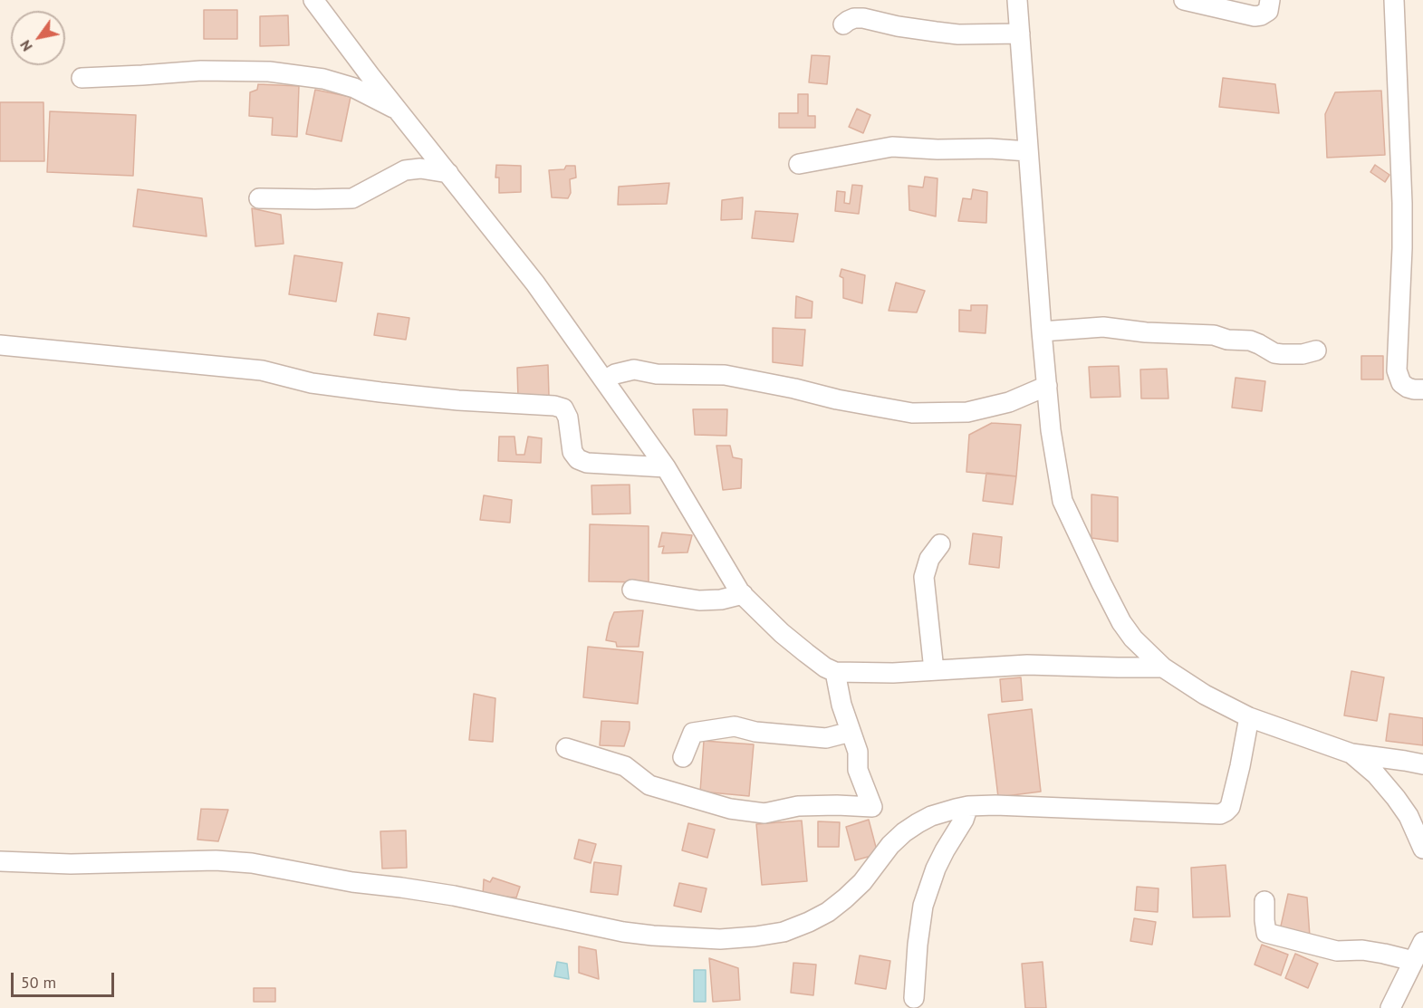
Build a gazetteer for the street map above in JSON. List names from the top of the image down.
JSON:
{
  "scale_bar": "50 m",
  "north": "bottom left"
}
